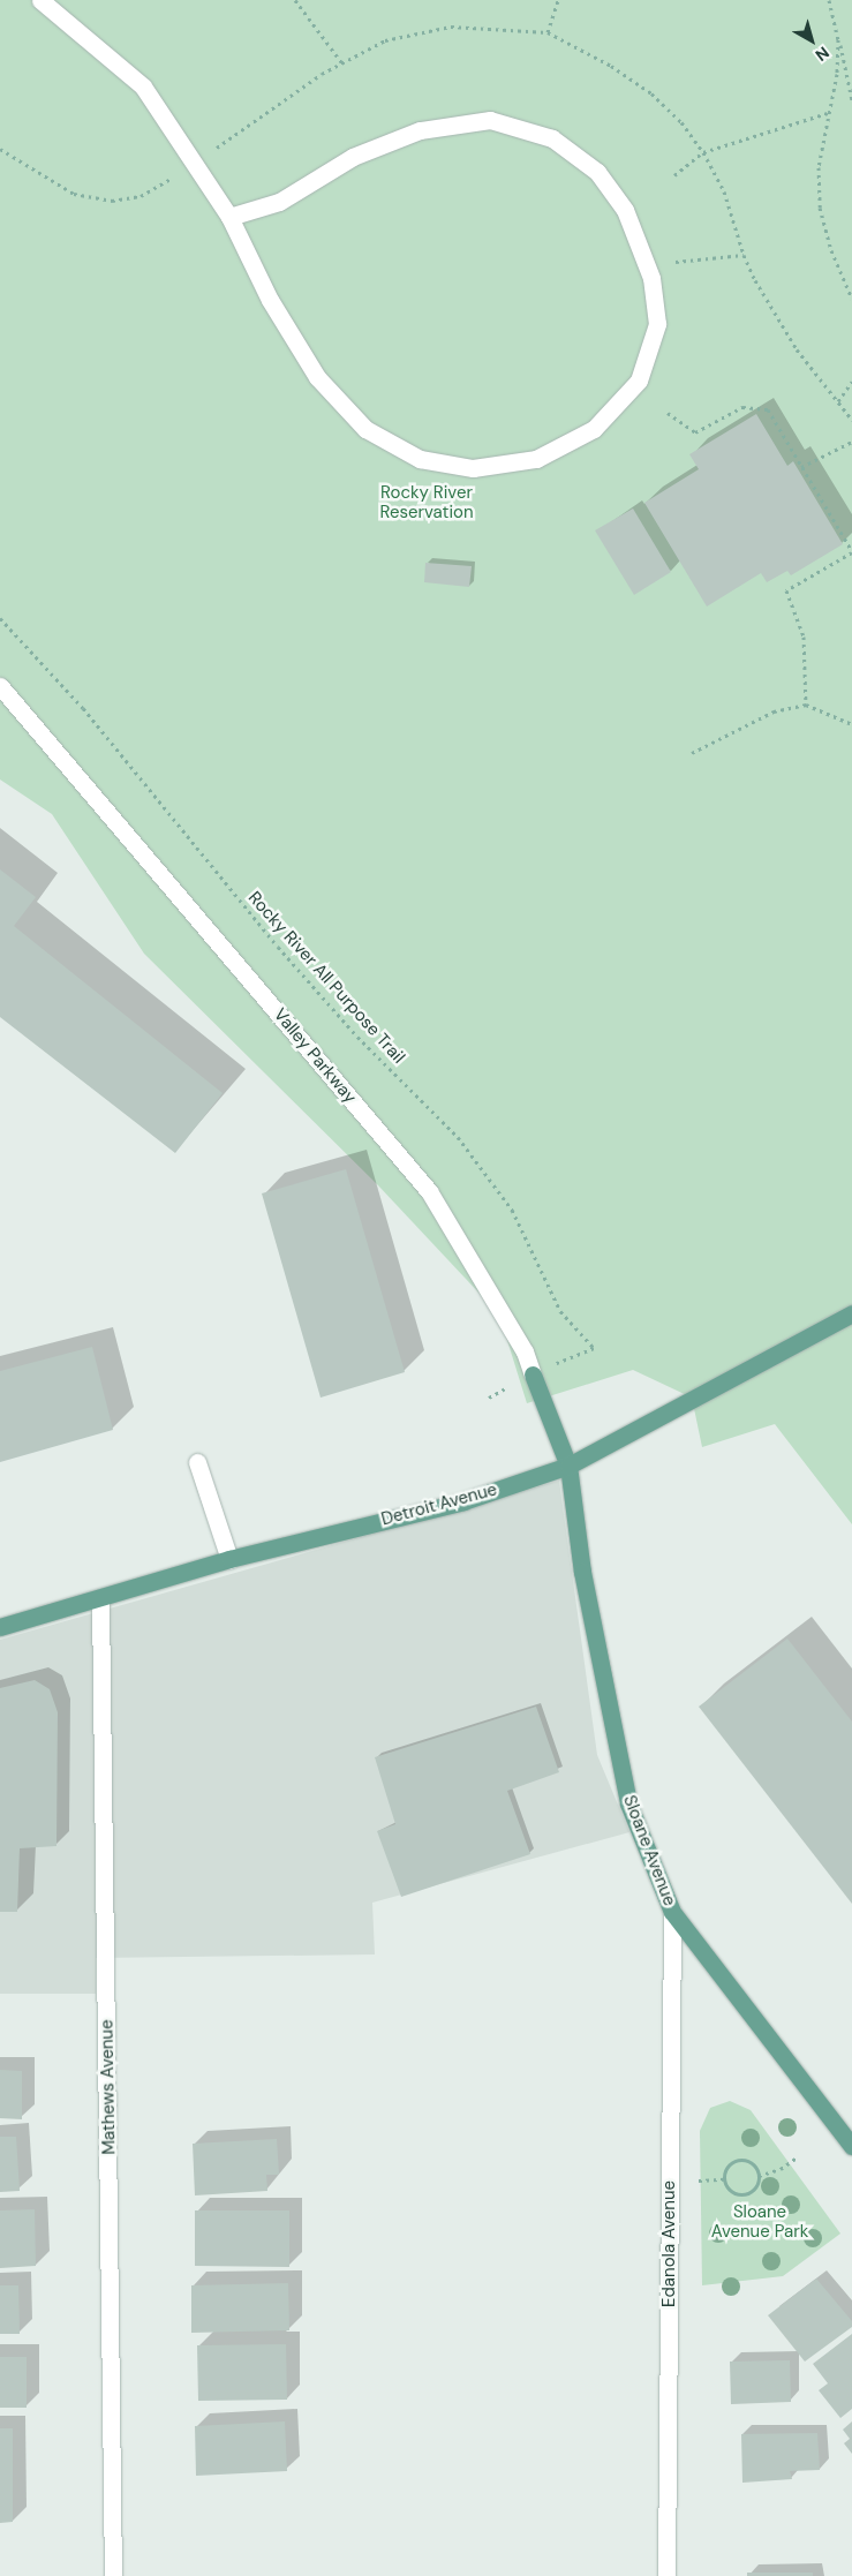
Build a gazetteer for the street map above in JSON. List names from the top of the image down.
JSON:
{
  "streets": {
    "main road": ["Valley Parkway", "Detroit Avenue", "Sloane Avenue"],
    "street": ["Mathews Avenue", "Edanola Avenue"],
    "path": ["Rocky River All Purpose Trail"]
  },
  "crossings": [
    ["Valley Parkway", "Detroit Avenue"],
    ["Valley Parkway", "Sloane Avenue"],
    ["Detroit Avenue", "Sloane Avenue"],
    ["Detroit Avenue", "Mathews Avenue"],
    ["Sloane Avenue", "Edanola Avenue"]
  ],
  "parks": ["Rocky River Reservation", "Sloane Avenue Park"],
  "north": "bottom right"
}
